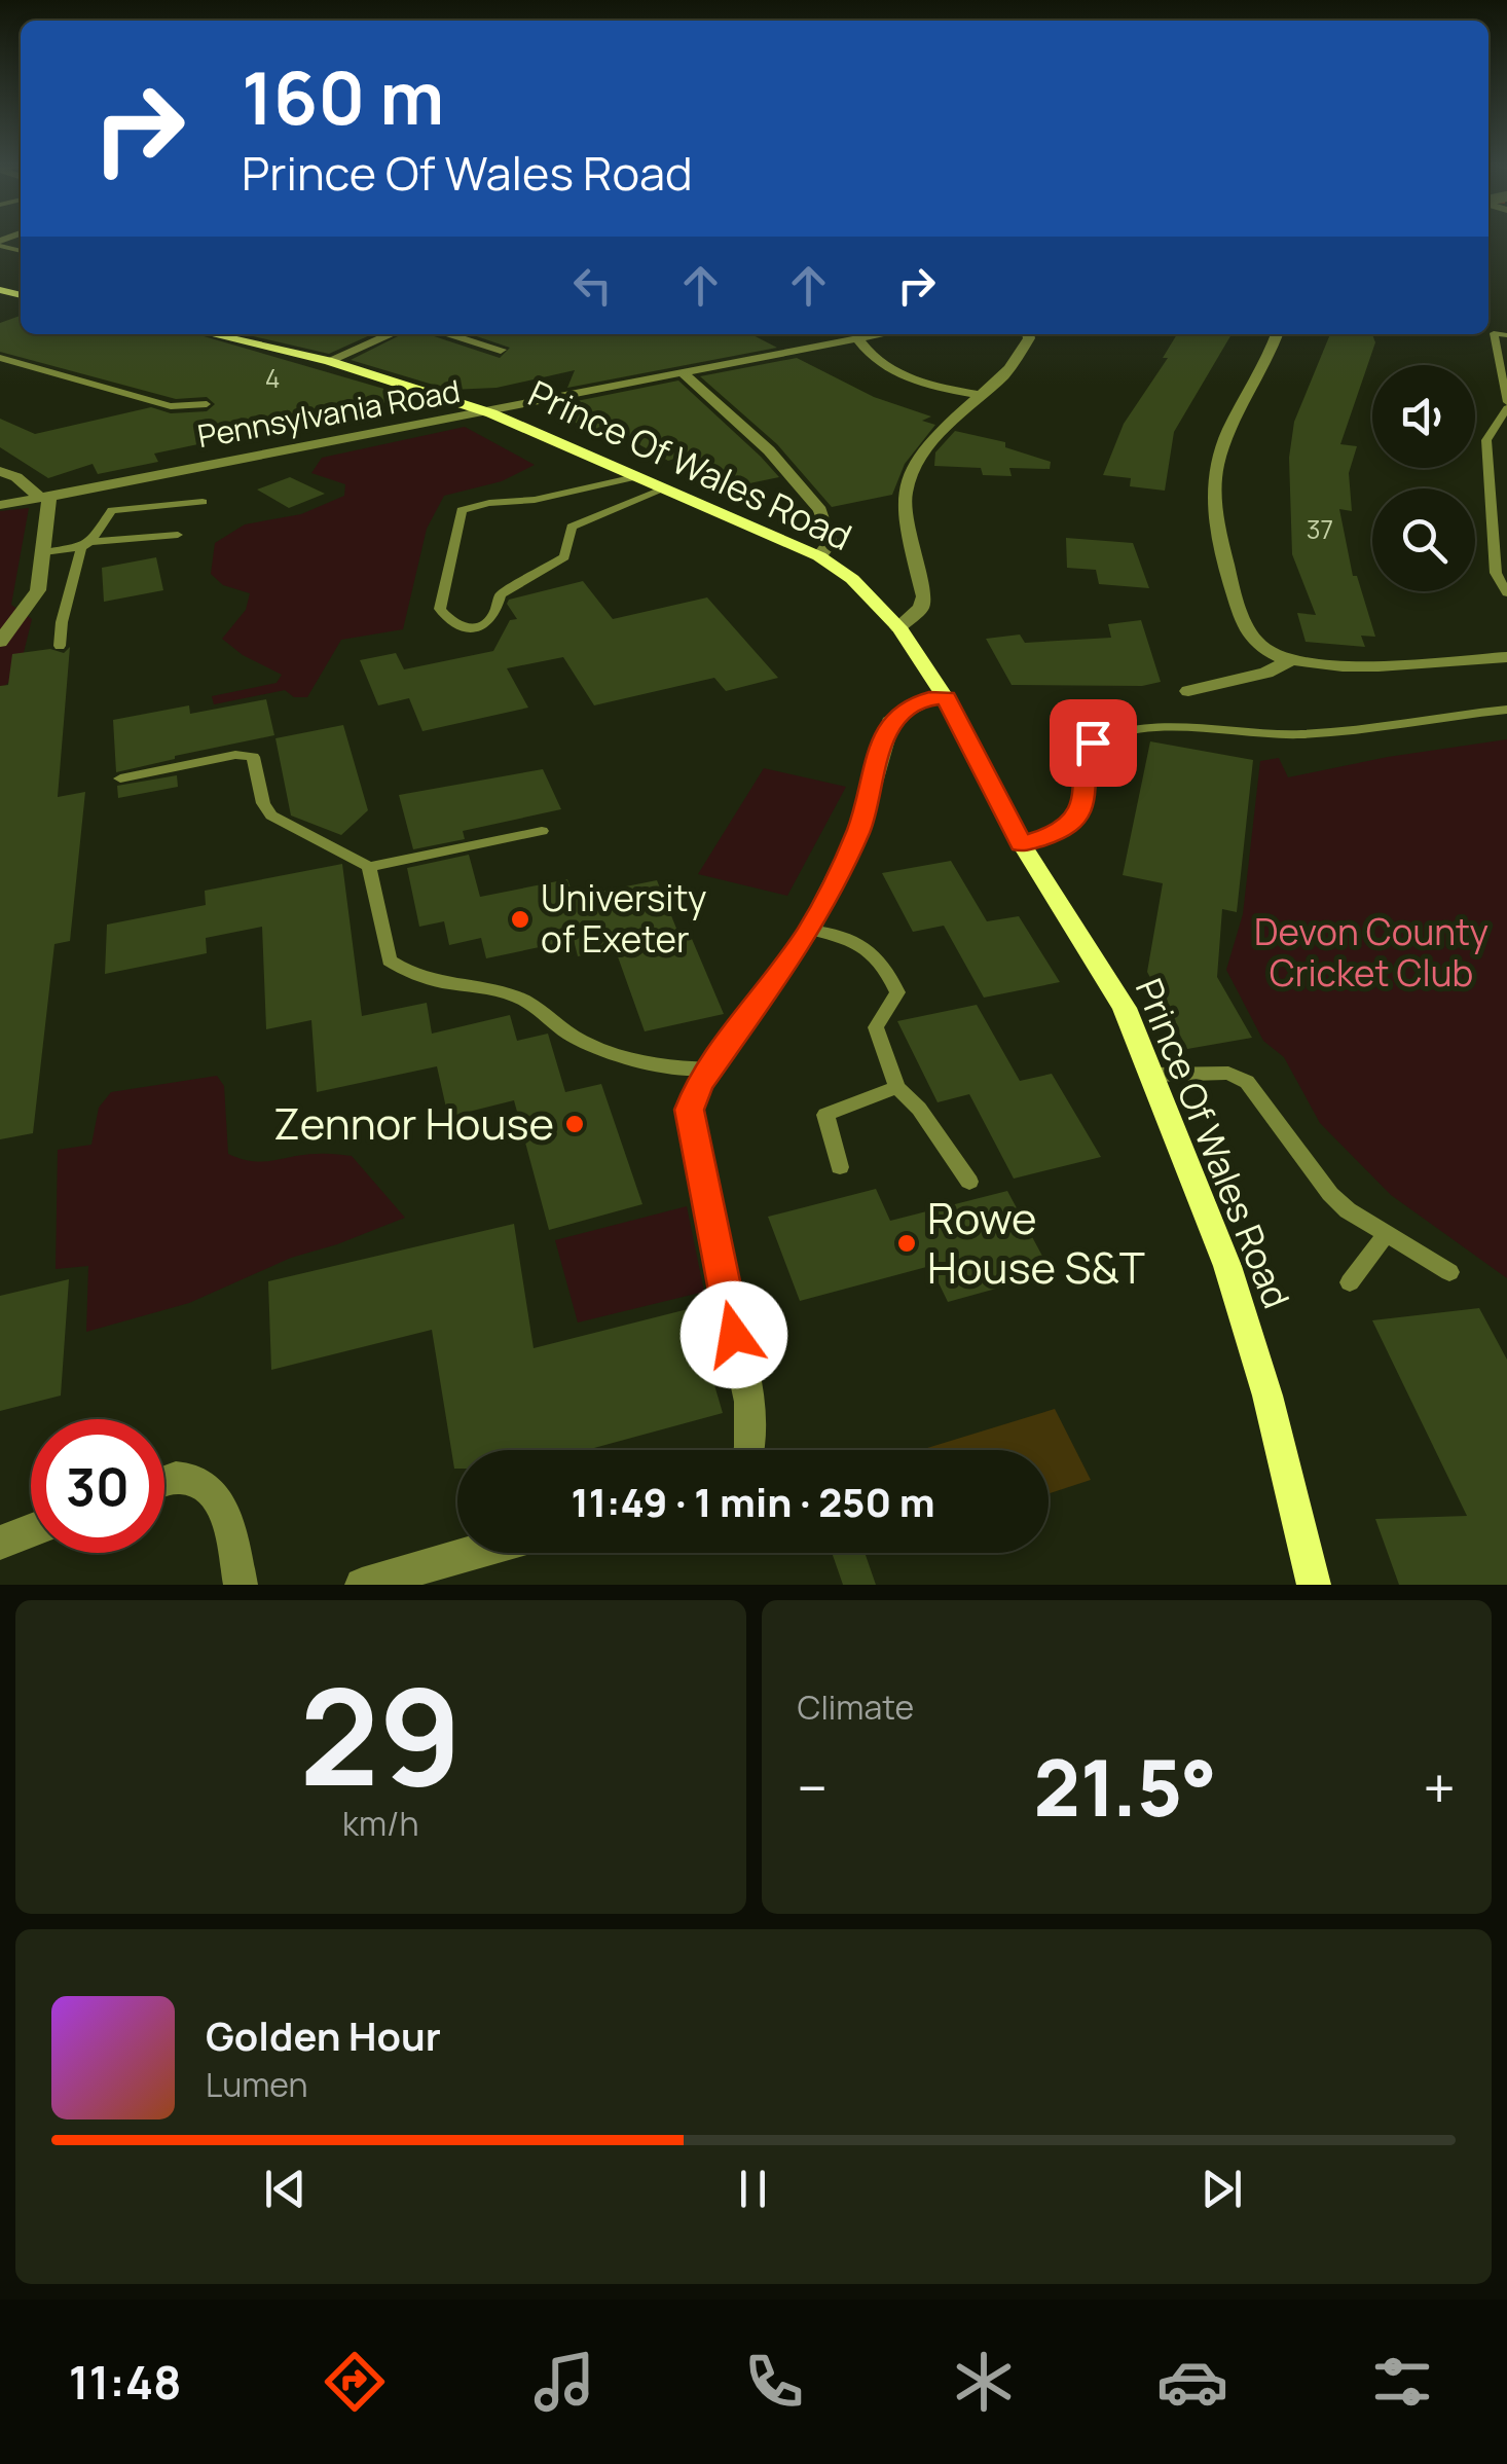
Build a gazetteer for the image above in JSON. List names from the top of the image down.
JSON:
{
  "streets": {
    "street": ["Pennsylvania Road", "Prince Of Wales Road"]
  },
  "crossings": [
    ["Pennsylvania Road", "Prince Of Wales Road"]
  ],
  "parks": ["Devon County Cricket Club"],
  "places": ["University of Exeter", "Zennor House", "Rowe House S&T"],
  "house_numbers": ["4", "37"],
  "page": {
    "turn": ["160 m", "Prince Of Wales Road"],
    "limit": "30",
    "trip": "11:49 · 1 min · 250 m",
    "tile": [
      ["29", "km/h"],
      "Climate"
    ],
    "heat": ["−", "21.5°", "+"],
    "song": ["Golden Hour", "Lumen"],
    "tabs": "11:48"
  }
}
